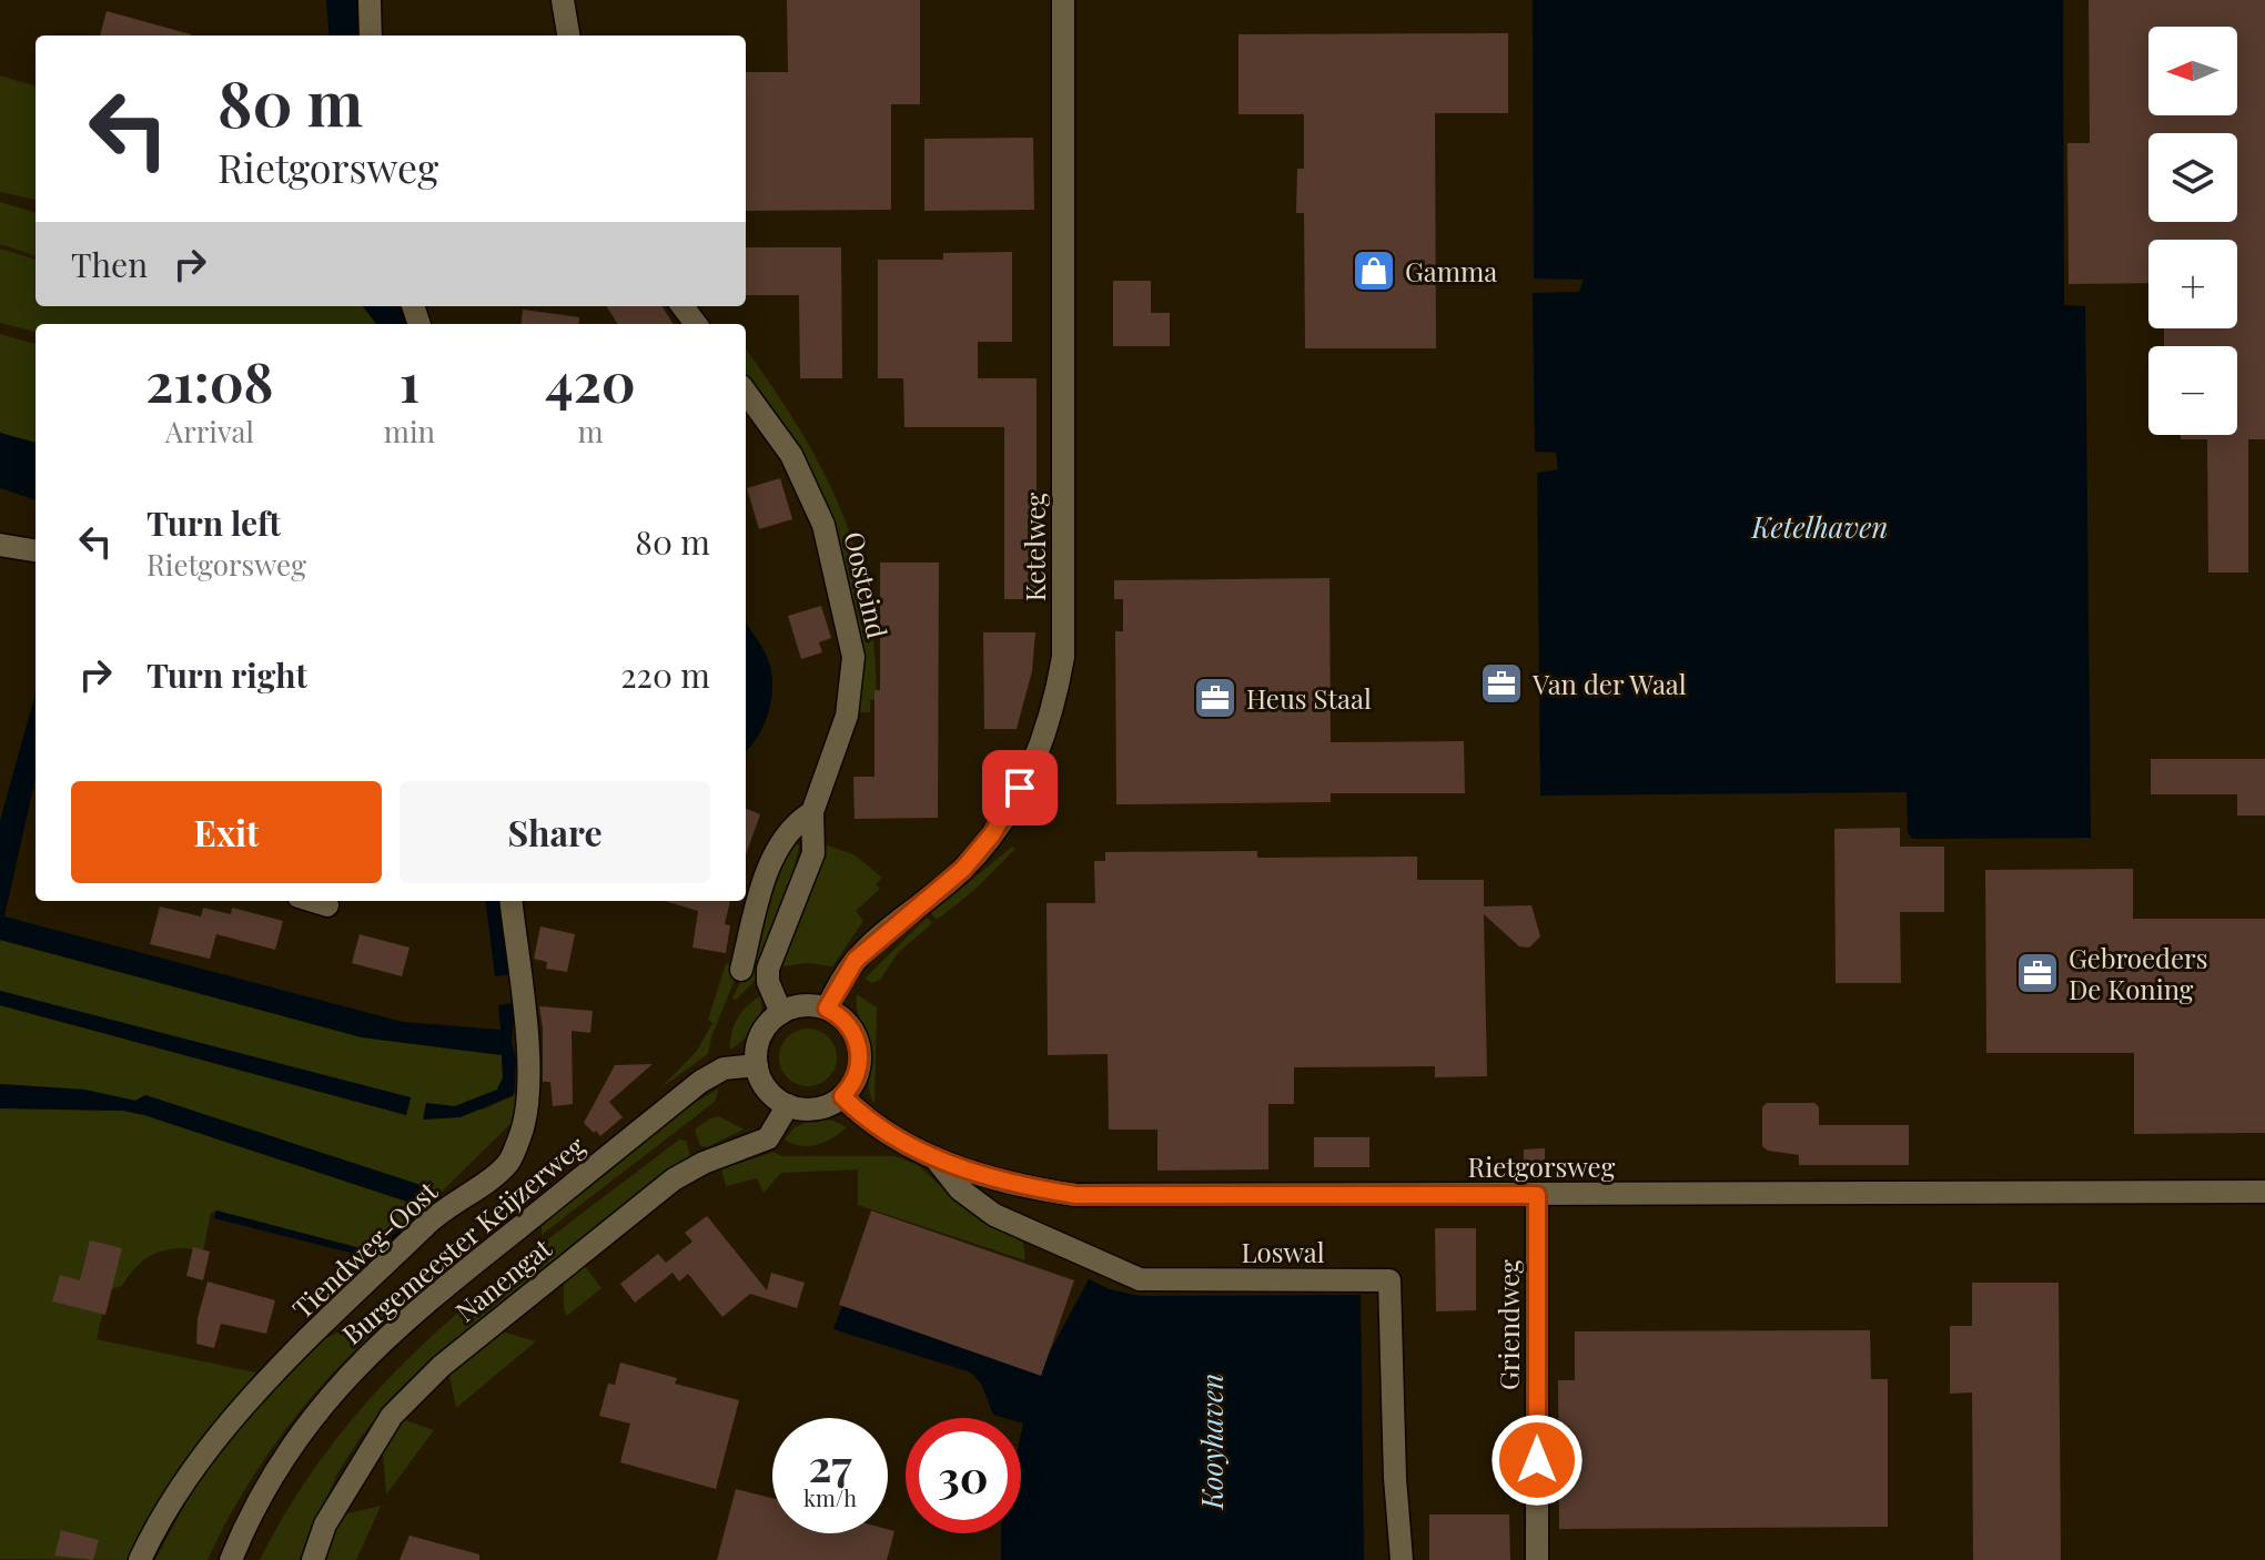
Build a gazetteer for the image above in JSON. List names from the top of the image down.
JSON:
{
  "streets": {
    "street": [
      "Ketelweg",
      "Oosteind",
      "Rietgorsweg",
      "Burgemeester Keijzerweg",
      "Tiendweg-Oost",
      "Loswal",
      "Nanengat",
      "Griendweg"
    ]
  },
  "crossings": [
    ["Ketelweg", "Oosteind"],
    ["Ketelweg", "Rietgorsweg"],
    ["Ketelweg", "Burgemeester Keijzerweg"],
    ["Ketelweg", "Nanengat"],
    ["Oosteind", "Rietgorsweg"],
    ["Oosteind", "Burgemeester Keijzerweg"],
    ["Oosteind", "Nanengat"],
    ["Rietgorsweg", "Burgemeester Keijzerweg"],
    ["Rietgorsweg", "Loswal"],
    ["Rietgorsweg", "Nanengat"],
    ["Rietgorsweg", "Griendweg"],
    ["Burgemeester Keijzerweg", "Nanengat"]
  ],
  "water": ["Ketelhaven", "Kooyhaven"],
  "places": {
    "shop": ["Gamma"],
    "office": ["Van der Waal", "Heus Staal", "Gebroeders De Koning"]
  },
  "north": "left",
  "page": {
    "map_buttons": ["+", "−"],
    "turn": ["80 m", "Rietgorsweg"],
    "then": "Then",
    "eta": [
      "21:08",
      "Arrival",
      "1",
      "min",
      "420",
      "m"
    ],
    "list": [
      {
        "name": "Turn left",
        "note": "Rietgorsweg",
        "value": "80 m"
      },
      {
        "name": "Turn right",
        "value": "220 m"
      }
    ],
    "buttons": ["Exit", "Share"],
    "speed": "27 km/h",
    "limit": "30"
  }
}
